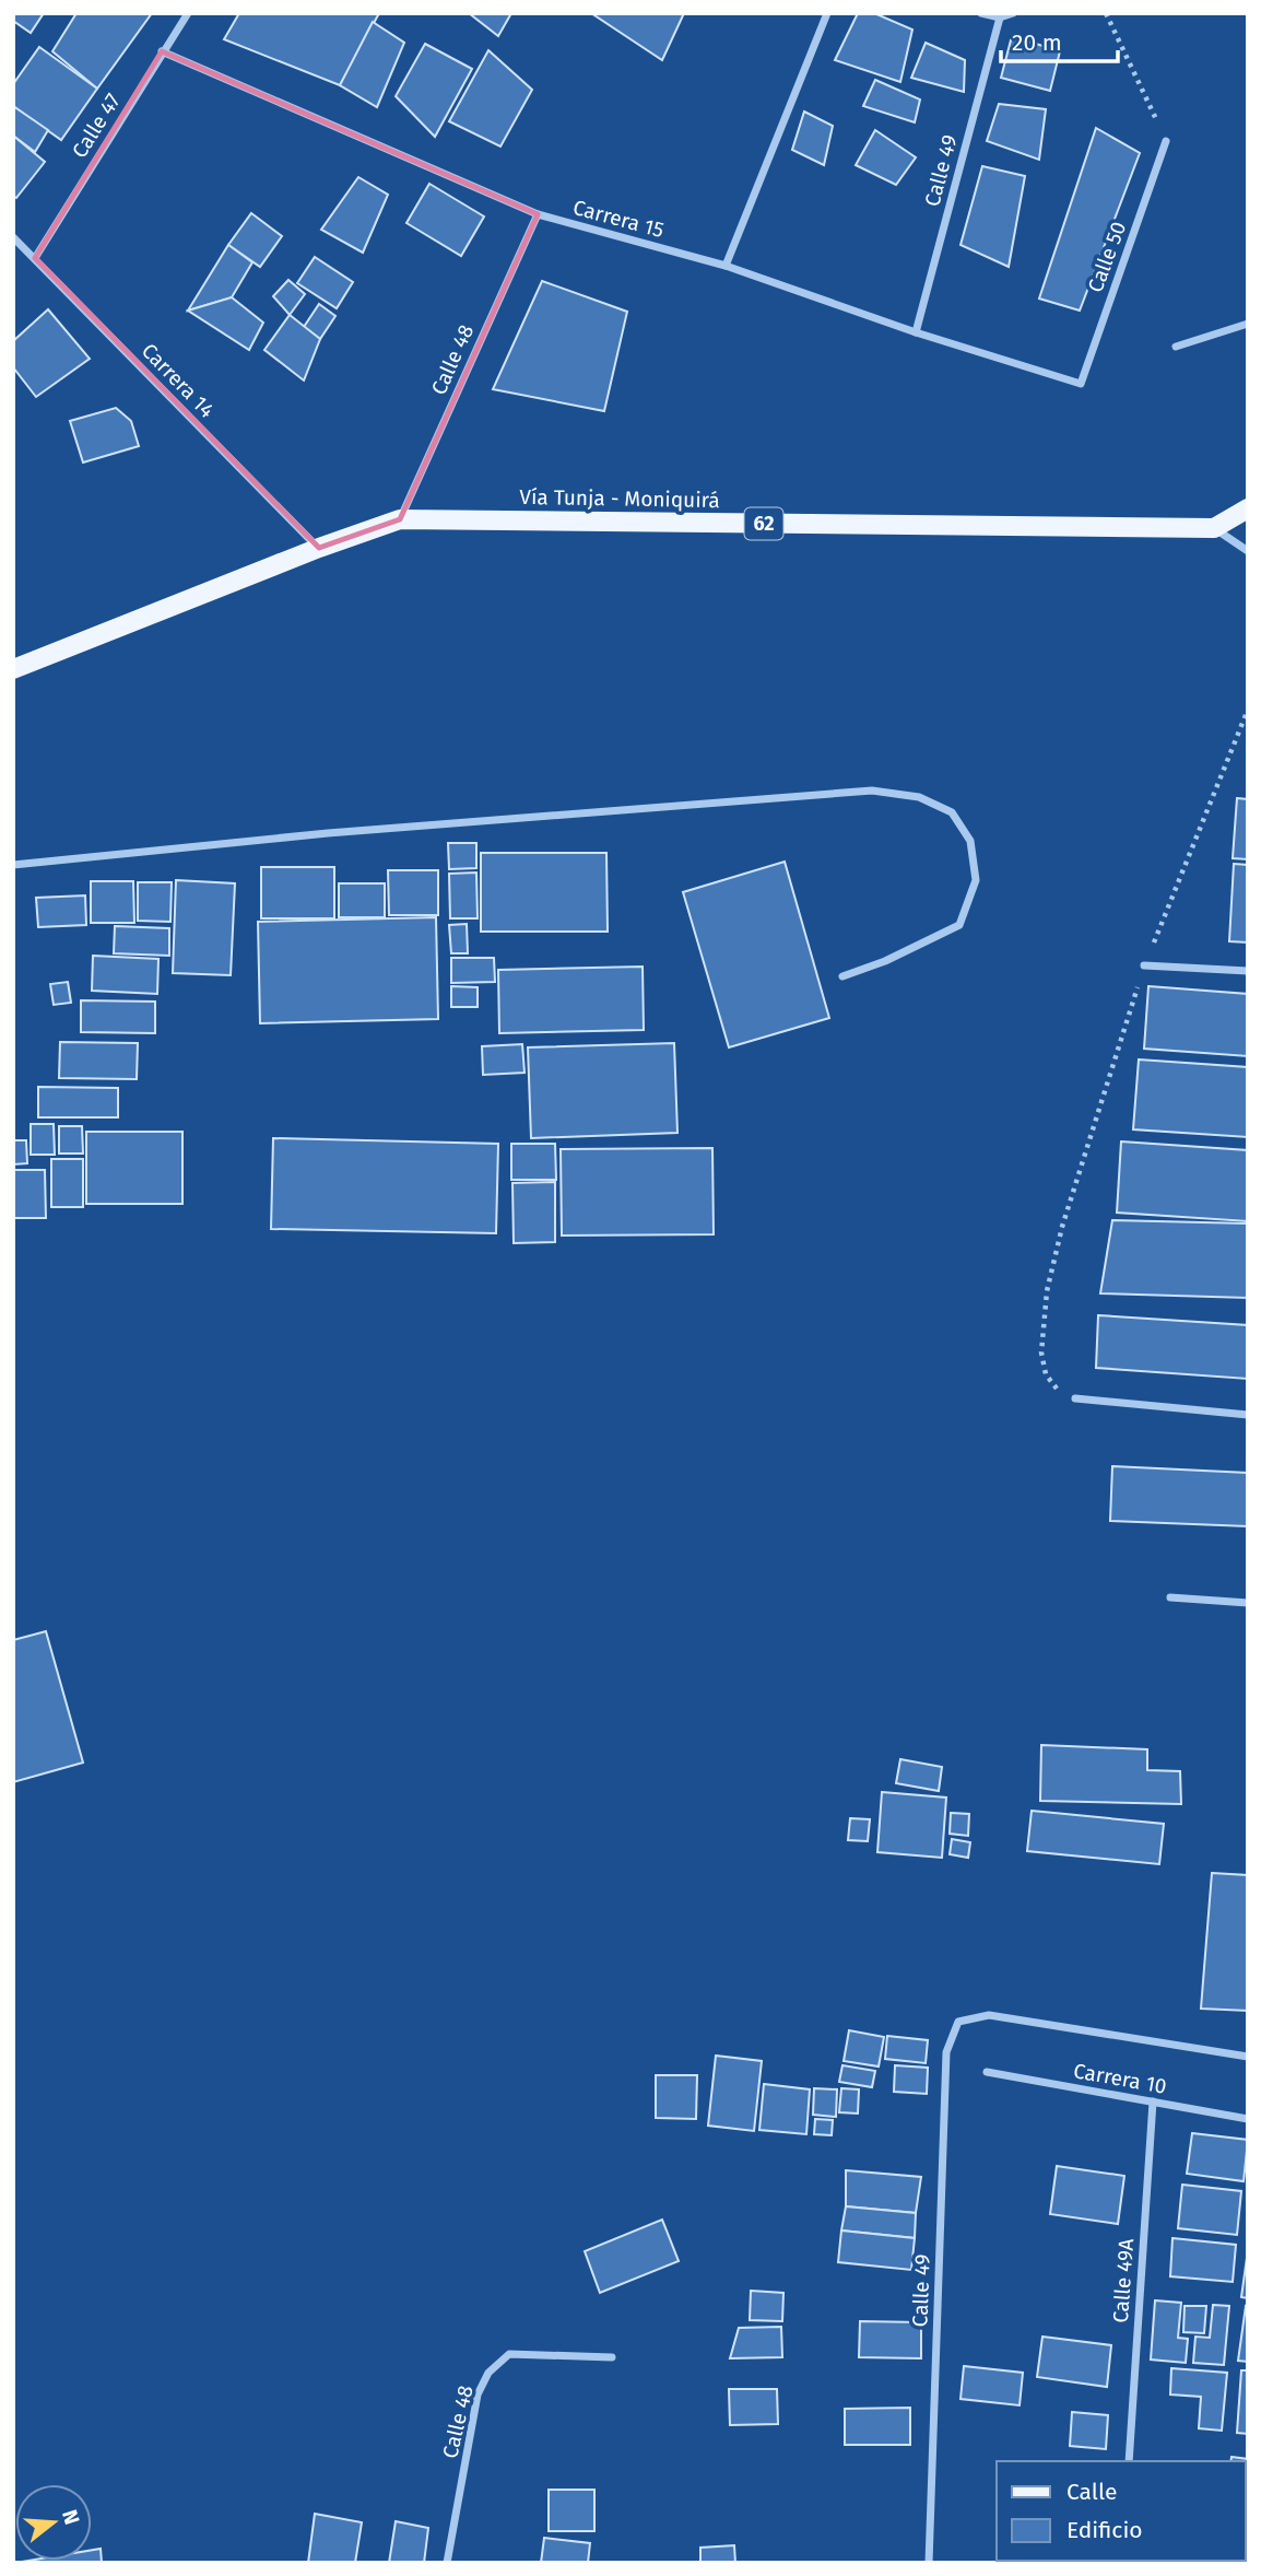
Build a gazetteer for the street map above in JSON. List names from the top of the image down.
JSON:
{
  "streets": {
    "main road": ["Vía Tunja - Moniquirá", "62"],
    "street": [
      "Calle 47",
      "Calle 49",
      "Carrera 15",
      "Calle 50",
      "Calle 48",
      "Carrera 14",
      "Carrera 10",
      "Calle 49A"
    ]
  },
  "crossings": [
    ["Calle 47", "Carrera 15"],
    ["Calle 47", "Carrera 14"],
    ["Calle 49", "Carrera 15"],
    ["Carrera 15", "Calle 50"],
    ["Carrera 15", "Calle 48"],
    ["Calle 48", "Vía Tunja - Moniquirá"],
    ["Carrera 14", "Vía Tunja - Moniquirá"],
    ["Carrera 10", "Calle 49A"]
  ],
  "legend": ["Calle", "Edificio"],
  "scale_bar": "20 m",
  "north": "right"
}
